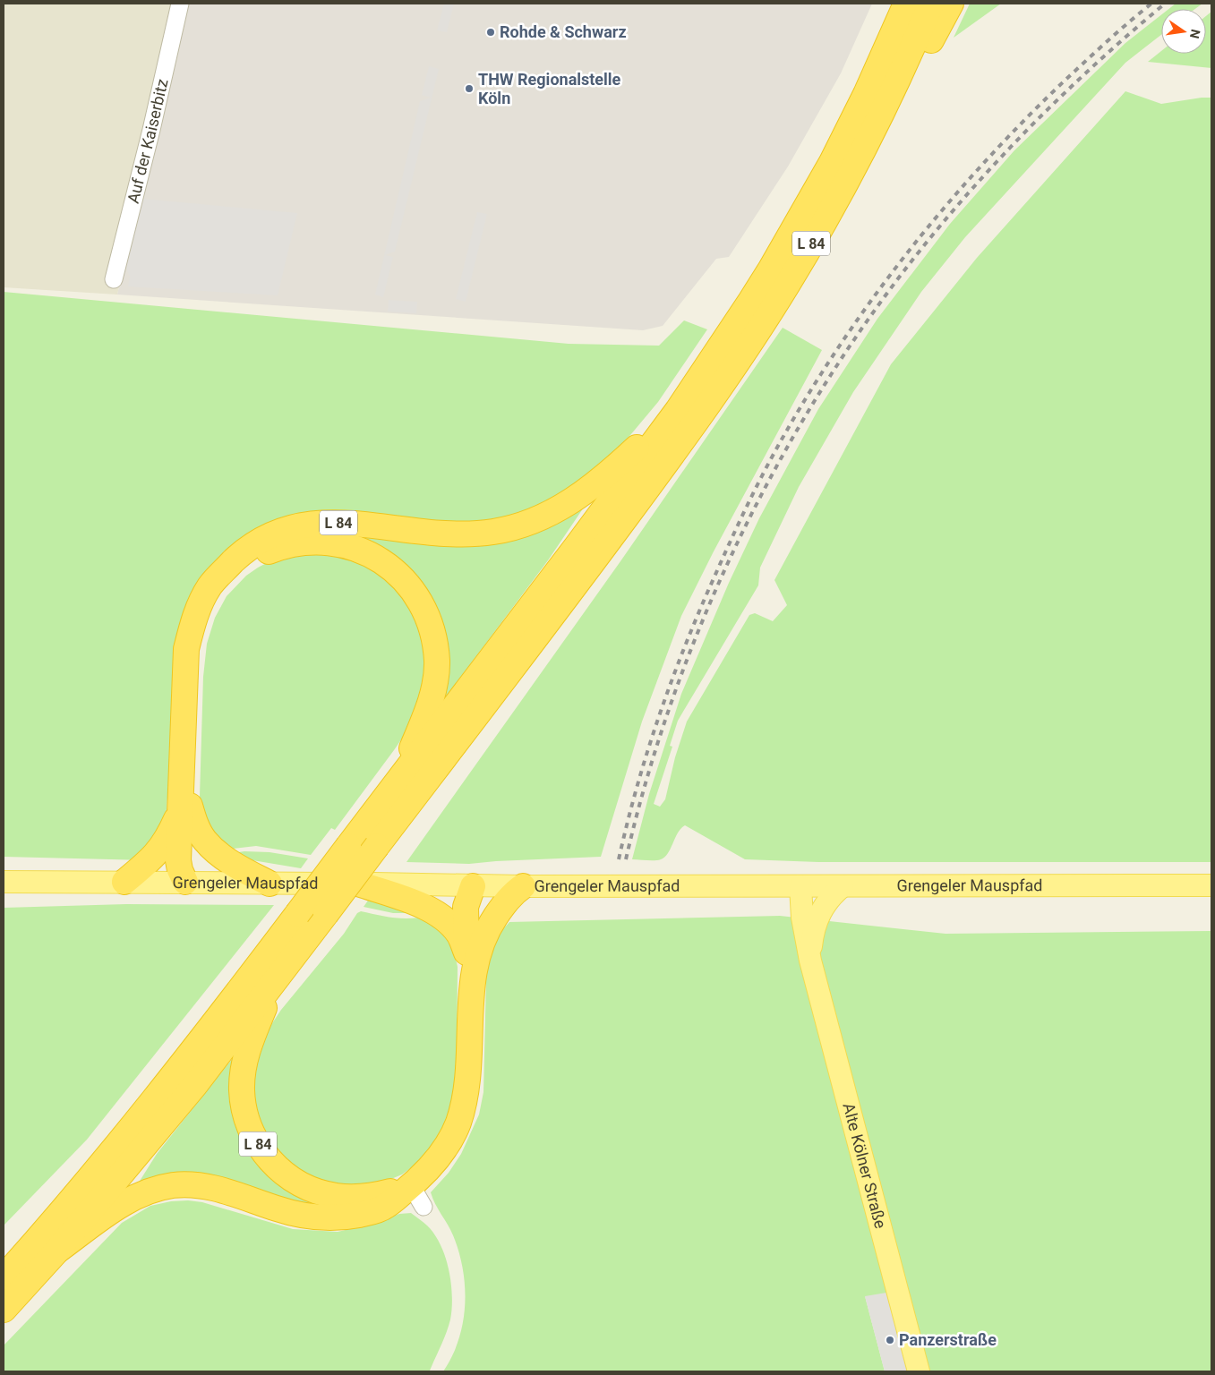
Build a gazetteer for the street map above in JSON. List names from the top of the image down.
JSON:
{
  "streets": {
    "highway": ["L 84"],
    "main road": ["Grengeler Mauspfad", "Alte Kölner Straße"],
    "street": ["Auf der Kaiserbitz"]
  },
  "crossings": [
    ["L 84", "Grengeler Mauspfad"],
    ["Grengeler Mauspfad", "Alte Kölner Straße"]
  ],
  "places": ["Rohde & Schwarz", "THW Regionalstelle Köln", "Panzerstraße"],
  "north": "right"
}
